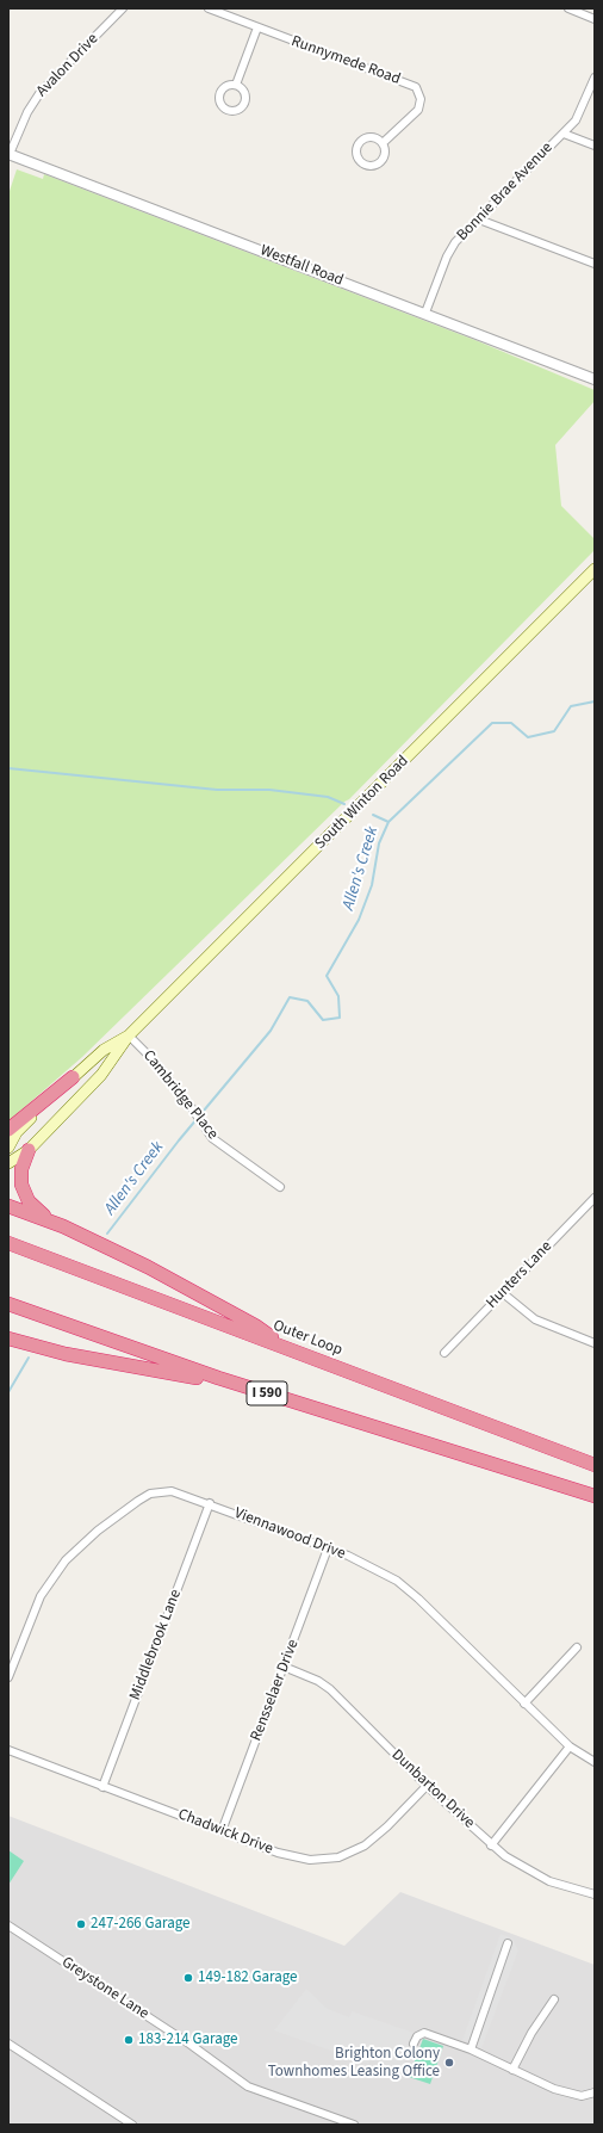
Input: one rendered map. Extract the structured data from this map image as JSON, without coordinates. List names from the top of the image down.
{
  "streets": {
    "highway": ["Outer Loop", "I 590"],
    "main road": ["South Winton Road"],
    "street": [
      "Runnymede Road",
      "Avalon Drive",
      "Bonnie Brae Avenue",
      "Westfall Road",
      "Cambridge Place",
      "Hunters Lane",
      "Viennawood Drive",
      "Middlebrook Lane",
      "Rensselaer Drive",
      "Dunbarton Drive",
      "Chadwick Drive",
      "Greystone Lane"
    ]
  },
  "crossings": [
    ["Avalon Drive", "Westfall Road"],
    ["Bonnie Brae Avenue", "Westfall Road"],
    ["South Winton Road", "Cambridge Place"],
    ["Viennawood Drive", "Middlebrook Lane"],
    ["Viennawood Drive", "Rensselaer Drive"],
    ["Middlebrook Lane", "Chadwick Drive"],
    ["Rensselaer Drive", "Dunbarton Drive"],
    ["Rensselaer Drive", "Chadwick Drive"],
    ["Dunbarton Drive", "Chadwick Drive"]
  ],
  "water": ["Allen's Creek"],
  "places": [
    "247-266 Garage",
    "149-182 Garage",
    "183-214 Garage",
    "Brighton Colony Townhomes Leasing Office"
  ]
}
